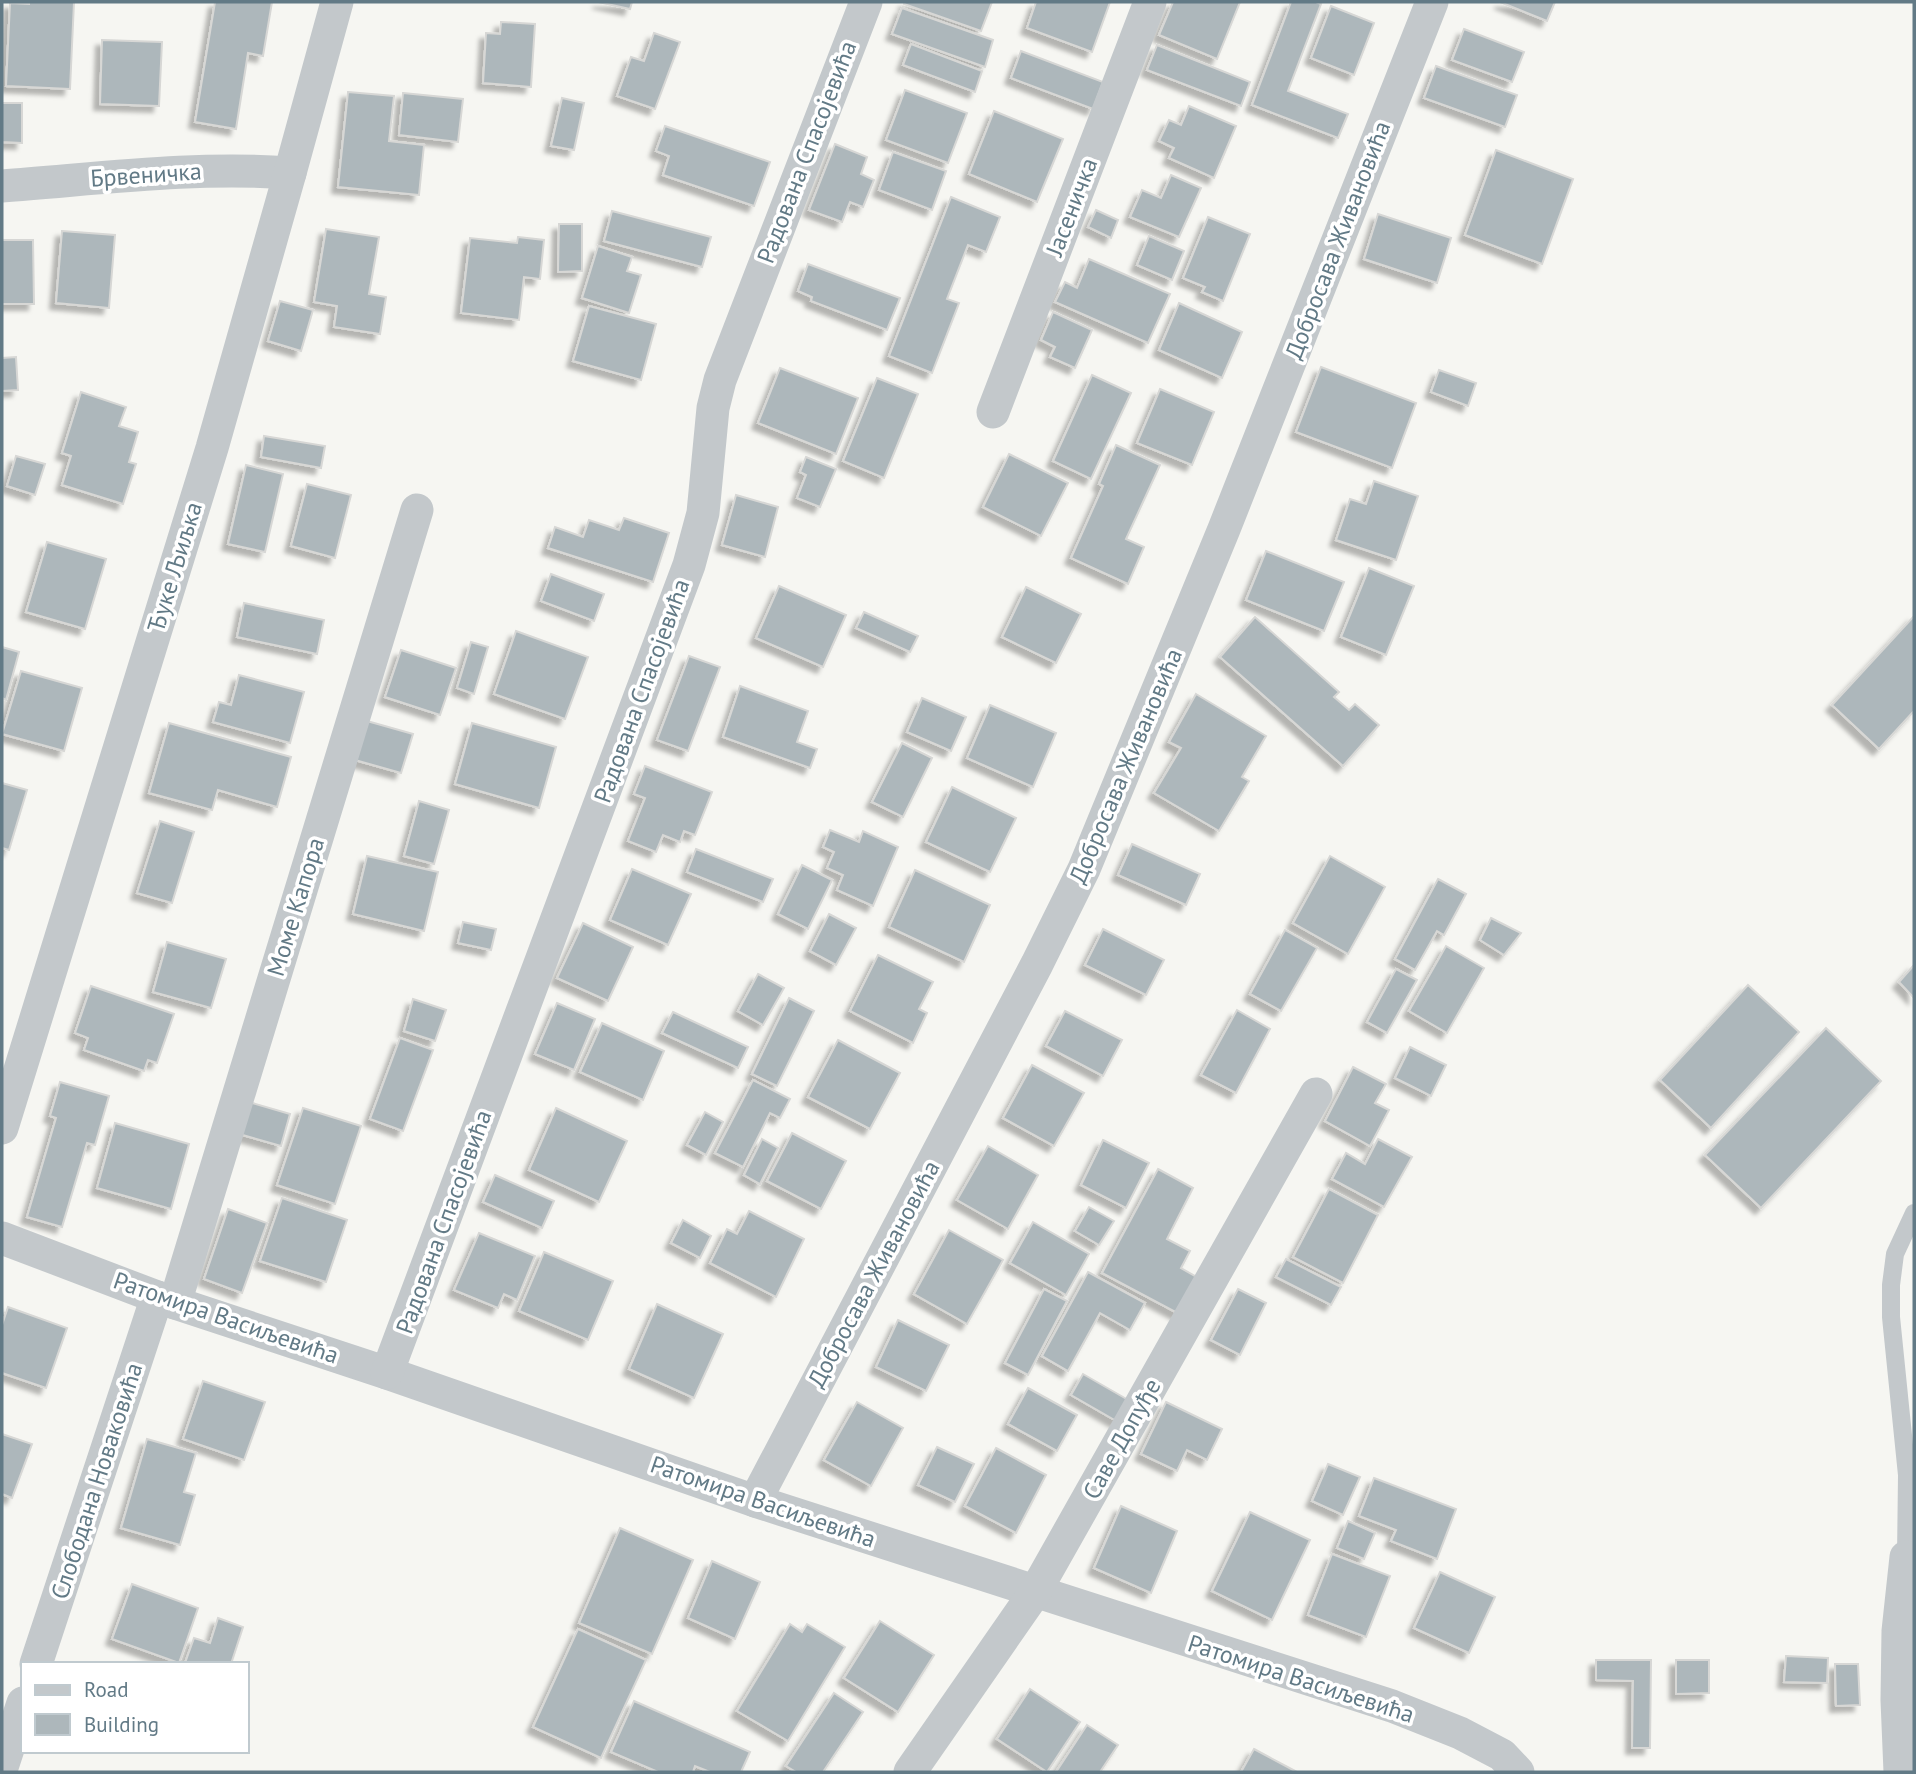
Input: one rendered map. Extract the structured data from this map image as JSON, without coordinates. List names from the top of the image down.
{
  "streets": {
    "street": [
      "Радована Спасојевића",
      "Брвеничка",
      "Јасеничка",
      "Добросава Живановића",
      "Ђуке Љиљка",
      "Моме Капора",
      "Ратомира Васиљевића",
      "Саве Допуђе",
      "Слободана Новаковића"
    ]
  },
  "crossings": [
    ["Радована Спасојевића", "Ратомира Васиљевића"],
    ["Брвеничка", "Ђуке Љиљка"],
    ["Добросава Живановића", "Ратомира Васиљевића"],
    ["Моме Капора", "Ратомира Васиљевића"],
    ["Моме Капора", "Слободана Новаковића"],
    ["Ратомира Васиљевића", "Саве Допуђе"],
    ["Ратомира Васиљевића", "Слободана Новаковића"]
  ],
  "legend": ["Road", "Building"]
}
